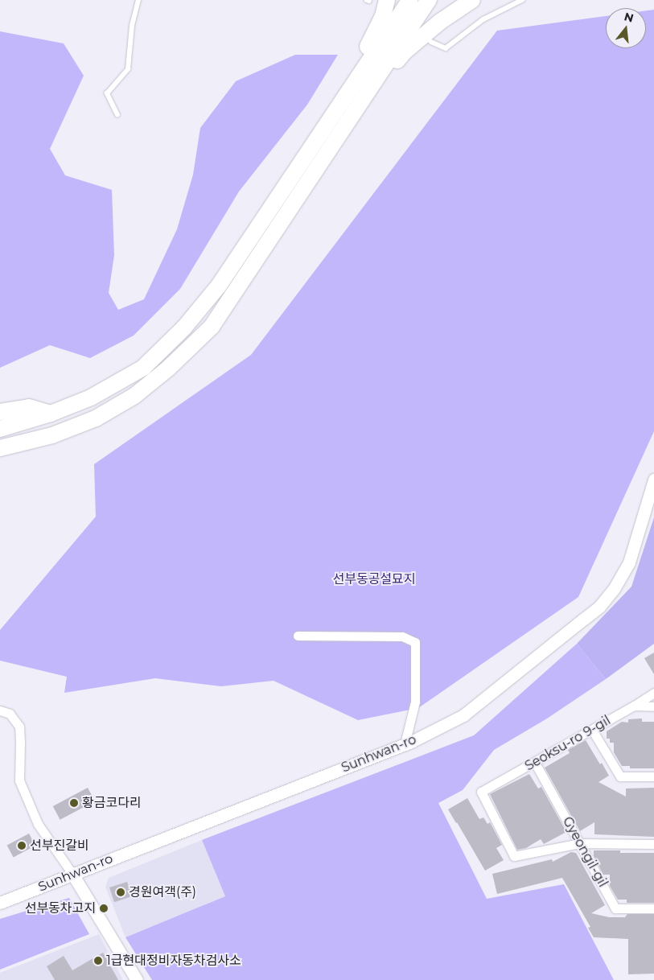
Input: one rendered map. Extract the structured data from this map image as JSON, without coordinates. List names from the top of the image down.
{
  "streets": {
    "main road": ["Sunhwan-ro"],
    "street": ["Seoksu-ro 9-gil", "Gyeongil-gil"]
  },
  "crossings": [
    ["Seoksu-ro 9-gil", "Gyeongil-gil"]
  ],
  "parks": ["선부동공설묘지"],
  "places": [
    "황금코다리",
    "선부진갈비",
    "경원여객(주)",
    "선부동차고지",
    "1급현대정비자동차검사소"
  ],
  "north": "top"
}
